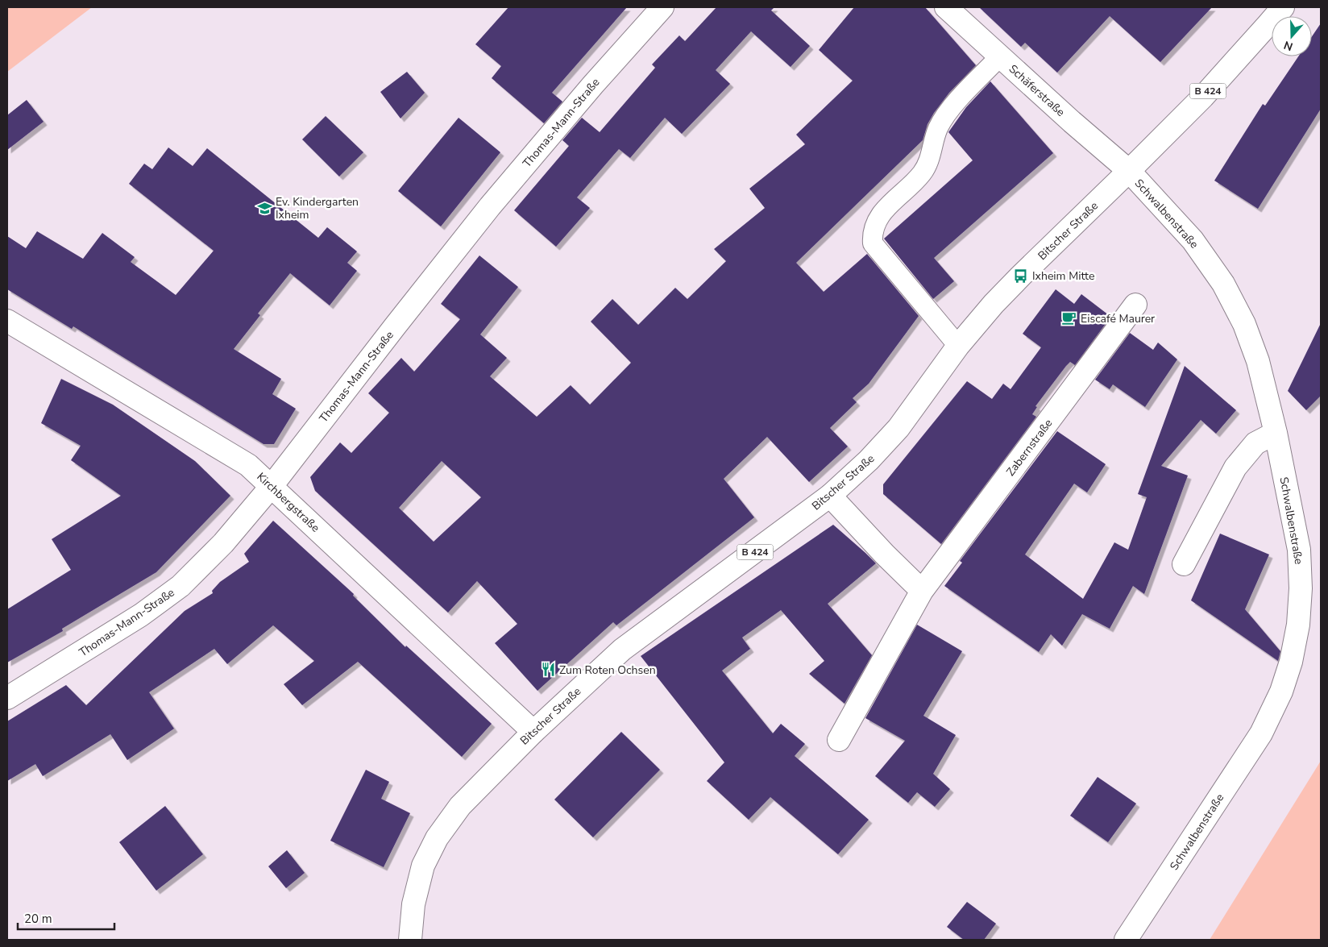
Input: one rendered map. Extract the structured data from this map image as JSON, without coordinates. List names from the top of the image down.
{
  "streets": {
    "street": [
      "Schäferstraße",
      "B 424",
      "Thomas-Mann-Straße",
      "Schwalbenstraße",
      "Bitscher Straße",
      "Zabernstraße",
      "Kirchbergstraße"
    ]
  },
  "crossings": [
    ["Schäferstraße", "Schwalbenstraße"],
    ["Schäferstraße", "Bitscher Straße"],
    ["Thomas-Mann-Straße", "Kirchbergstraße"],
    ["Schwalbenstraße", "Bitscher Straße"],
    ["Bitscher Straße", "Kirchbergstraße"]
  ],
  "places": {
    "school or university": ["Ev. Kindergarten Ixheim"],
    "bus stop": ["Ixheim Mitte"],
    "cafe": ["Eiscafé Maurer"],
    "restaurant": ["Zum Roten Ochsen"]
  },
  "scale_bar": "20 m",
  "north": "bottom"
}
